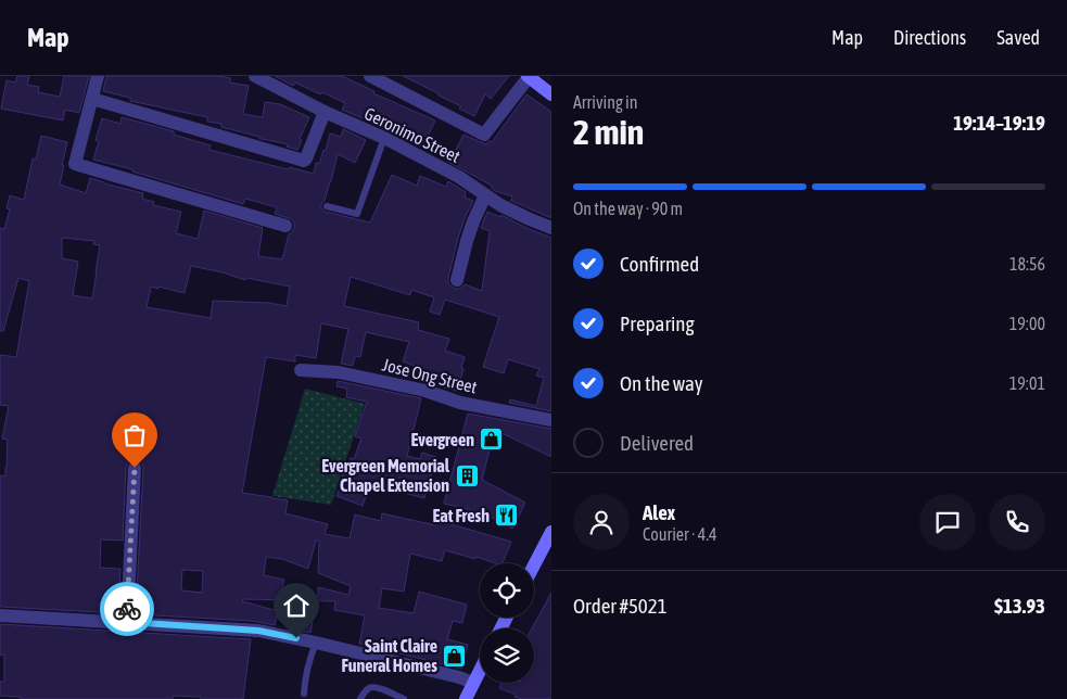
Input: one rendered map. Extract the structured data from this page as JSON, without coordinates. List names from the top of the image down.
{
  "streets": {
    "street": ["Geronimo Street", "Jose Ong Street"]
  },
  "places": {
    "shop": ["Evergreen", "Saint Claire Funeral Homes"],
    "building": ["Evergreen Memorial Chapel Extension"],
    "restaurant": ["Eat Fresh"]
  },
  "page": {
    "header": "Map",
    "nav": ["Map", "Directions", "Saved"],
    "heading": ["2 min", "Arriving in", "19:14–19:19"],
    "panel": [
      "Alex",
      "Courier · 4.4",
      "Order #5021",
      "$13.93"
    ],
    "bar": "On the way · 90 m",
    "list": [
      ["Confirmed", "18:56"],
      ["Preparing", "19:00"],
      ["On the way", "19:01"],
      "Delivered"
    ]
  }
}
